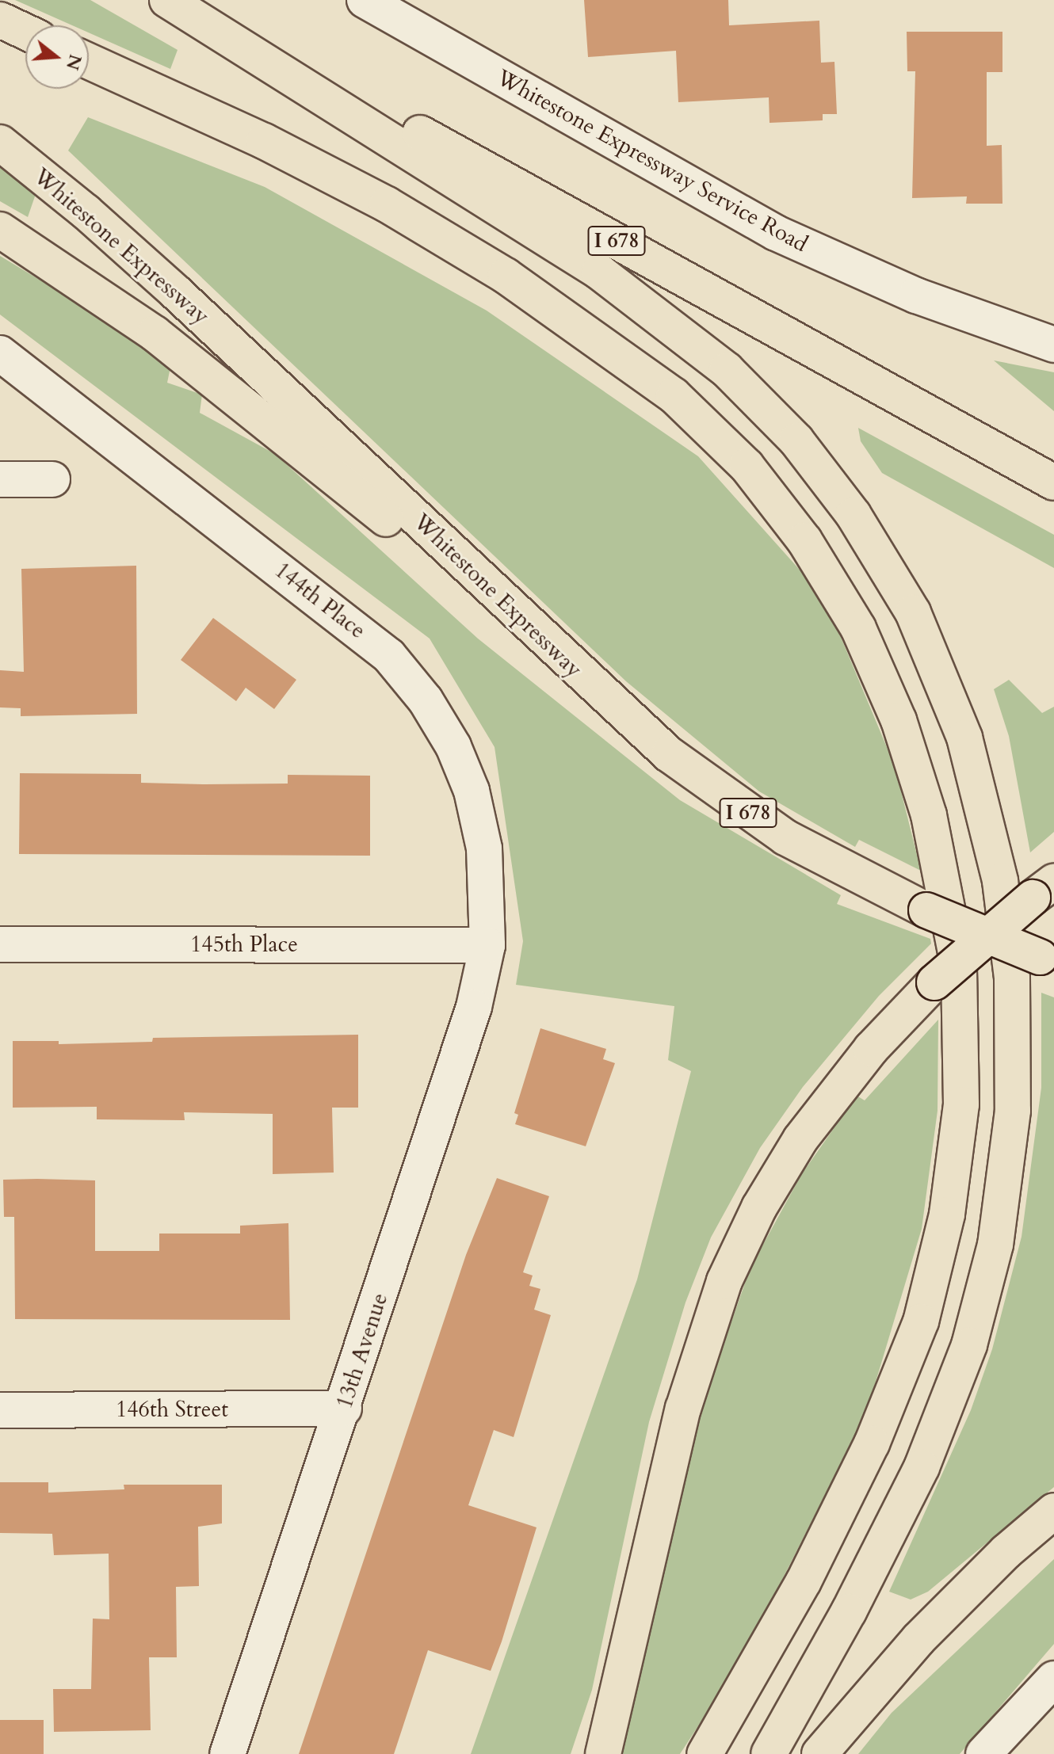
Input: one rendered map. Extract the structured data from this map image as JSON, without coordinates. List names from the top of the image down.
{
  "streets": {
    "highway": ["I 678", "Whitestone Expressway"],
    "street": [
      "Whitestone Expressway Service Road",
      "144th Place",
      "145th Place",
      "13th Avenue",
      "146th Street"
    ]
  },
  "crossings": [
    ["144th Place", "145th Place"],
    ["144th Place", "13th Avenue"],
    ["145th Place", "13th Avenue"],
    ["13th Avenue", "146th Street"]
  ],
  "north": "right"
}
